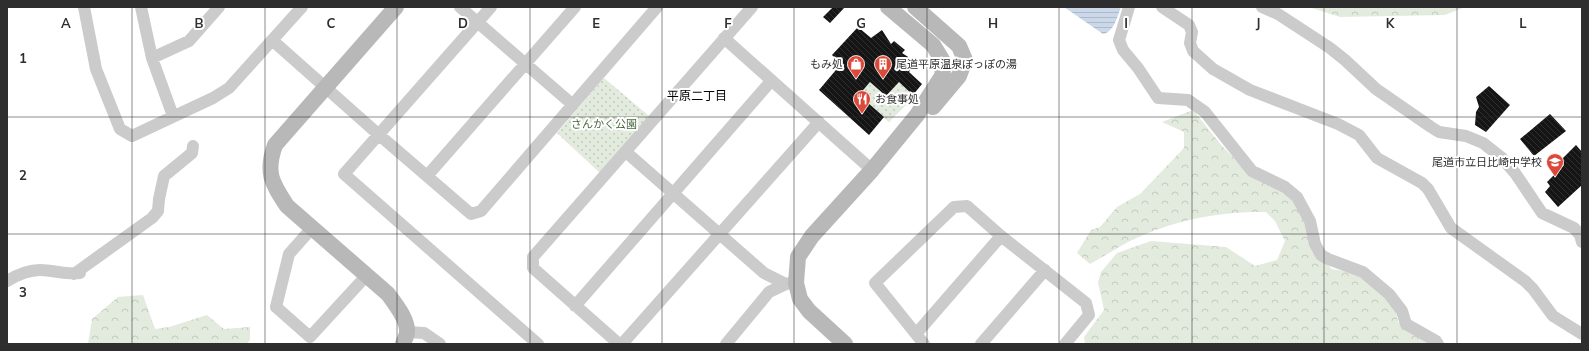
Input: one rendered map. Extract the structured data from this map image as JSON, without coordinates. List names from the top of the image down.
{
  "districts": ["平原二丁目"],
  "parks": ["さんかく公園"],
  "places": {
    "shop": ["もみ処"],
    "building": ["尾道平原温泉ぽっぽの湯"],
    "restaurant": ["お食事処"],
    "school or university": ["尾道市立日比崎中学校"]
  },
  "grid": {
    "columns": [
      "A",
      "B",
      "C",
      "D",
      "E",
      "F",
      "G",
      "H",
      "I",
      "J",
      "K",
      "L"
    ],
    "rows": ["1", "2", "3"]
  }
}
